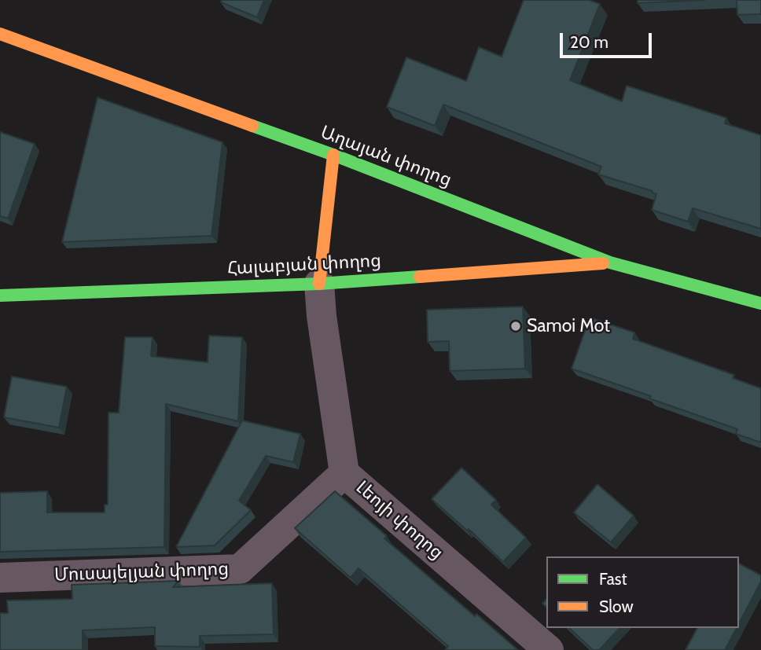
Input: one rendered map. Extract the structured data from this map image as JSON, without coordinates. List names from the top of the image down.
{
  "streets": {
    "main road": ["Աղայան փողոց", "Հալաբյան փողոց"],
    "street": ["Լեոյի փողոց", "Մուսայելյան փողոց"]
  },
  "crossings": [
    ["Աղայան փողոց", "Հալաբյան փողոց"],
    ["Հալաբյան փողոց", "Լեոյի փողոց"],
    ["Լեոյի փողոց", "Մուսայելյան փողոց"]
  ],
  "places": ["Samoi Mot"],
  "legend": ["Fast", "Slow"],
  "scale_bar": "20 m"
}
